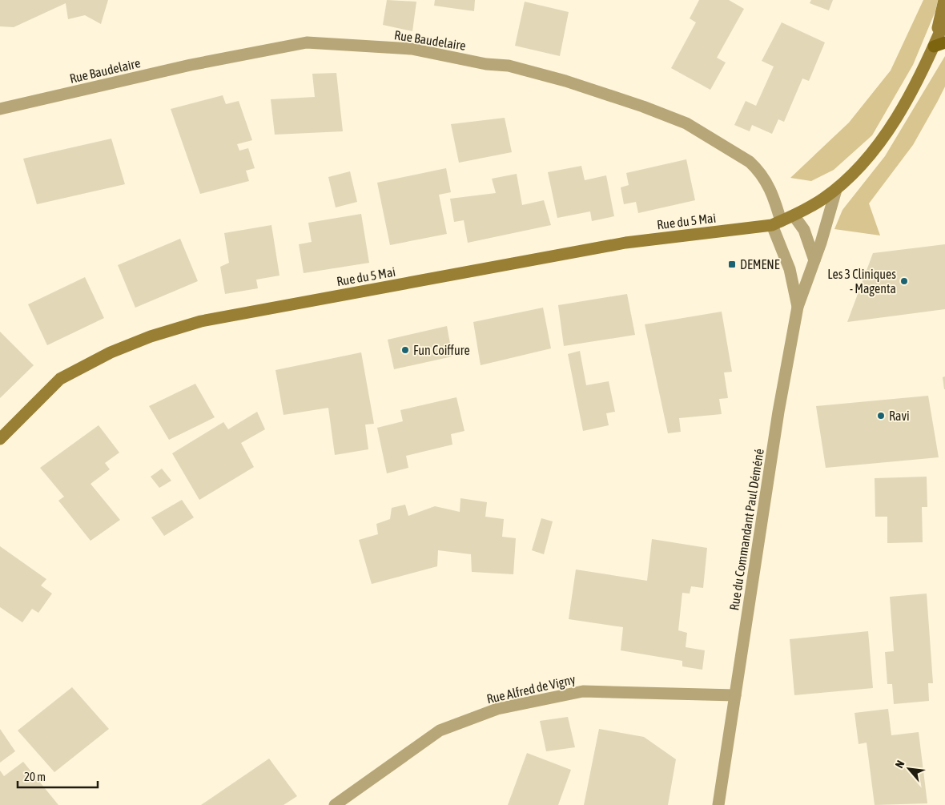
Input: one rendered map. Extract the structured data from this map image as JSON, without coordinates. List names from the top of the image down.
{
  "streets": {
    "main road": ["Rue du 5 Mai"],
    "street": ["Rue Baudelaire", "Rue du Commandant Paul Déméné", "Rue Alfred de Vigny"]
  },
  "crossings": [
    ["Rue Baudelaire", "Rue du 5 Mai"],
    ["Rue Baudelaire", "Rue du Commandant Paul Déméné"],
    ["Rue du Commandant Paul Déméné", "Rue Alfred de Vigny"]
  ],
  "places": {
    "transit": ["DEMENE"],
    "other": ["Les 3 Cliniques - Magenta", "Fun Coiffure", "Ravi"]
  },
  "scale_bar": "20 m",
  "north": "top left"
}
